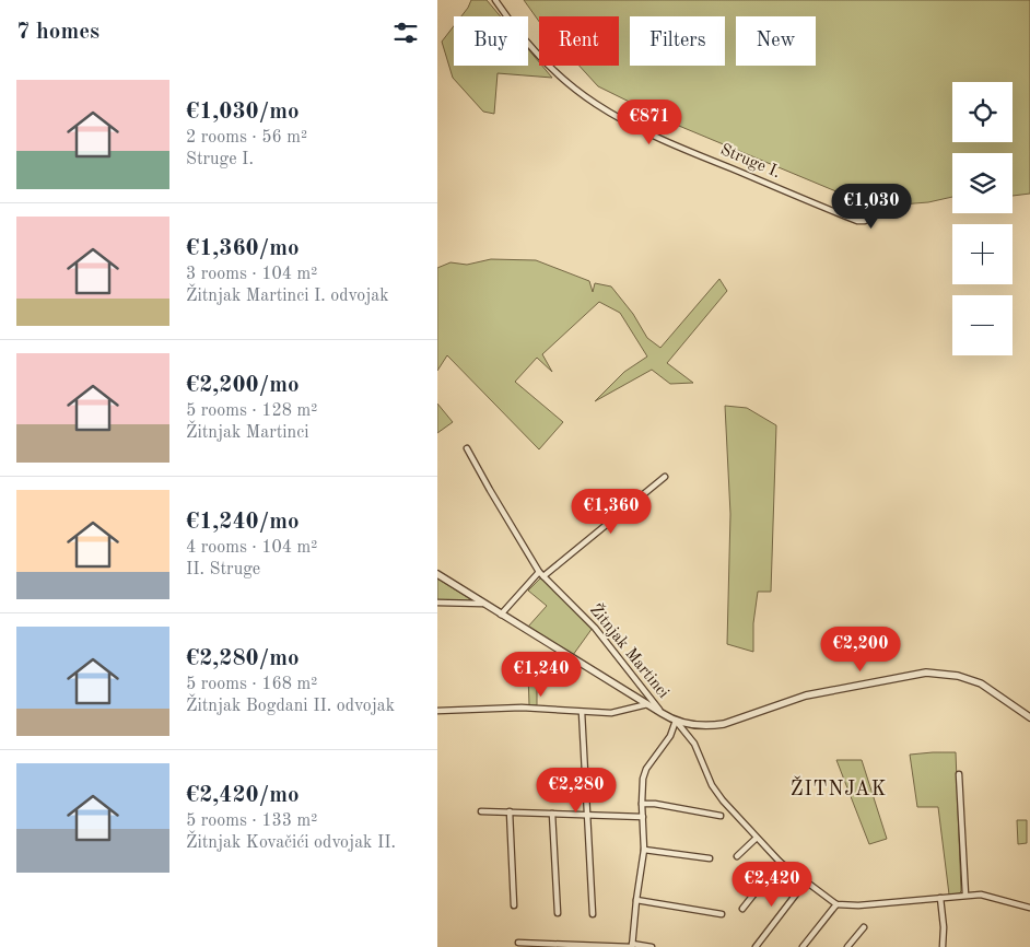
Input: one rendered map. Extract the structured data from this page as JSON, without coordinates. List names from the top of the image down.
{
  "streets": {
    "street": ["Struge I.", "Žitnjak Martinci"]
  },
  "districts": ["ŽITNJAK"],
  "page": {
    "heading": "7 homes",
    "chip": [
      "Buy",
      "Rent",
      "Filters",
      "New"
    ],
    "list": [
      {
        "name": "€1,030/mo",
        "note": "2 rooms · 56 m² · Struge I."
      },
      {
        "name": "€1,360/mo",
        "note": "3 rooms · 104 m² · Žitnjak Martinci I. odvojak"
      },
      {
        "name": "€2,200/mo",
        "note": "5 rooms · 128 m² · Žitnjak Martinci"
      },
      {
        "name": "€1,240/mo",
        "note": "4 rooms · 104 m² · II. Struge"
      },
      {
        "name": "€2,280/mo",
        "note": "5 rooms · 168 m² · Žitnjak Bogdani II. odvojak"
      },
      {
        "name": "€2,420/mo",
        "note": "5 rooms · 133 m² · Žitnjak Kovačići odvojak II."
      }
    ],
    "map_buttons": ["+", "−"],
    "price": [
      "€871",
      "€1,030",
      "€1,360",
      "€2,200",
      "€1,240",
      "€2,280",
      "€2,420"
    ]
  }
}
